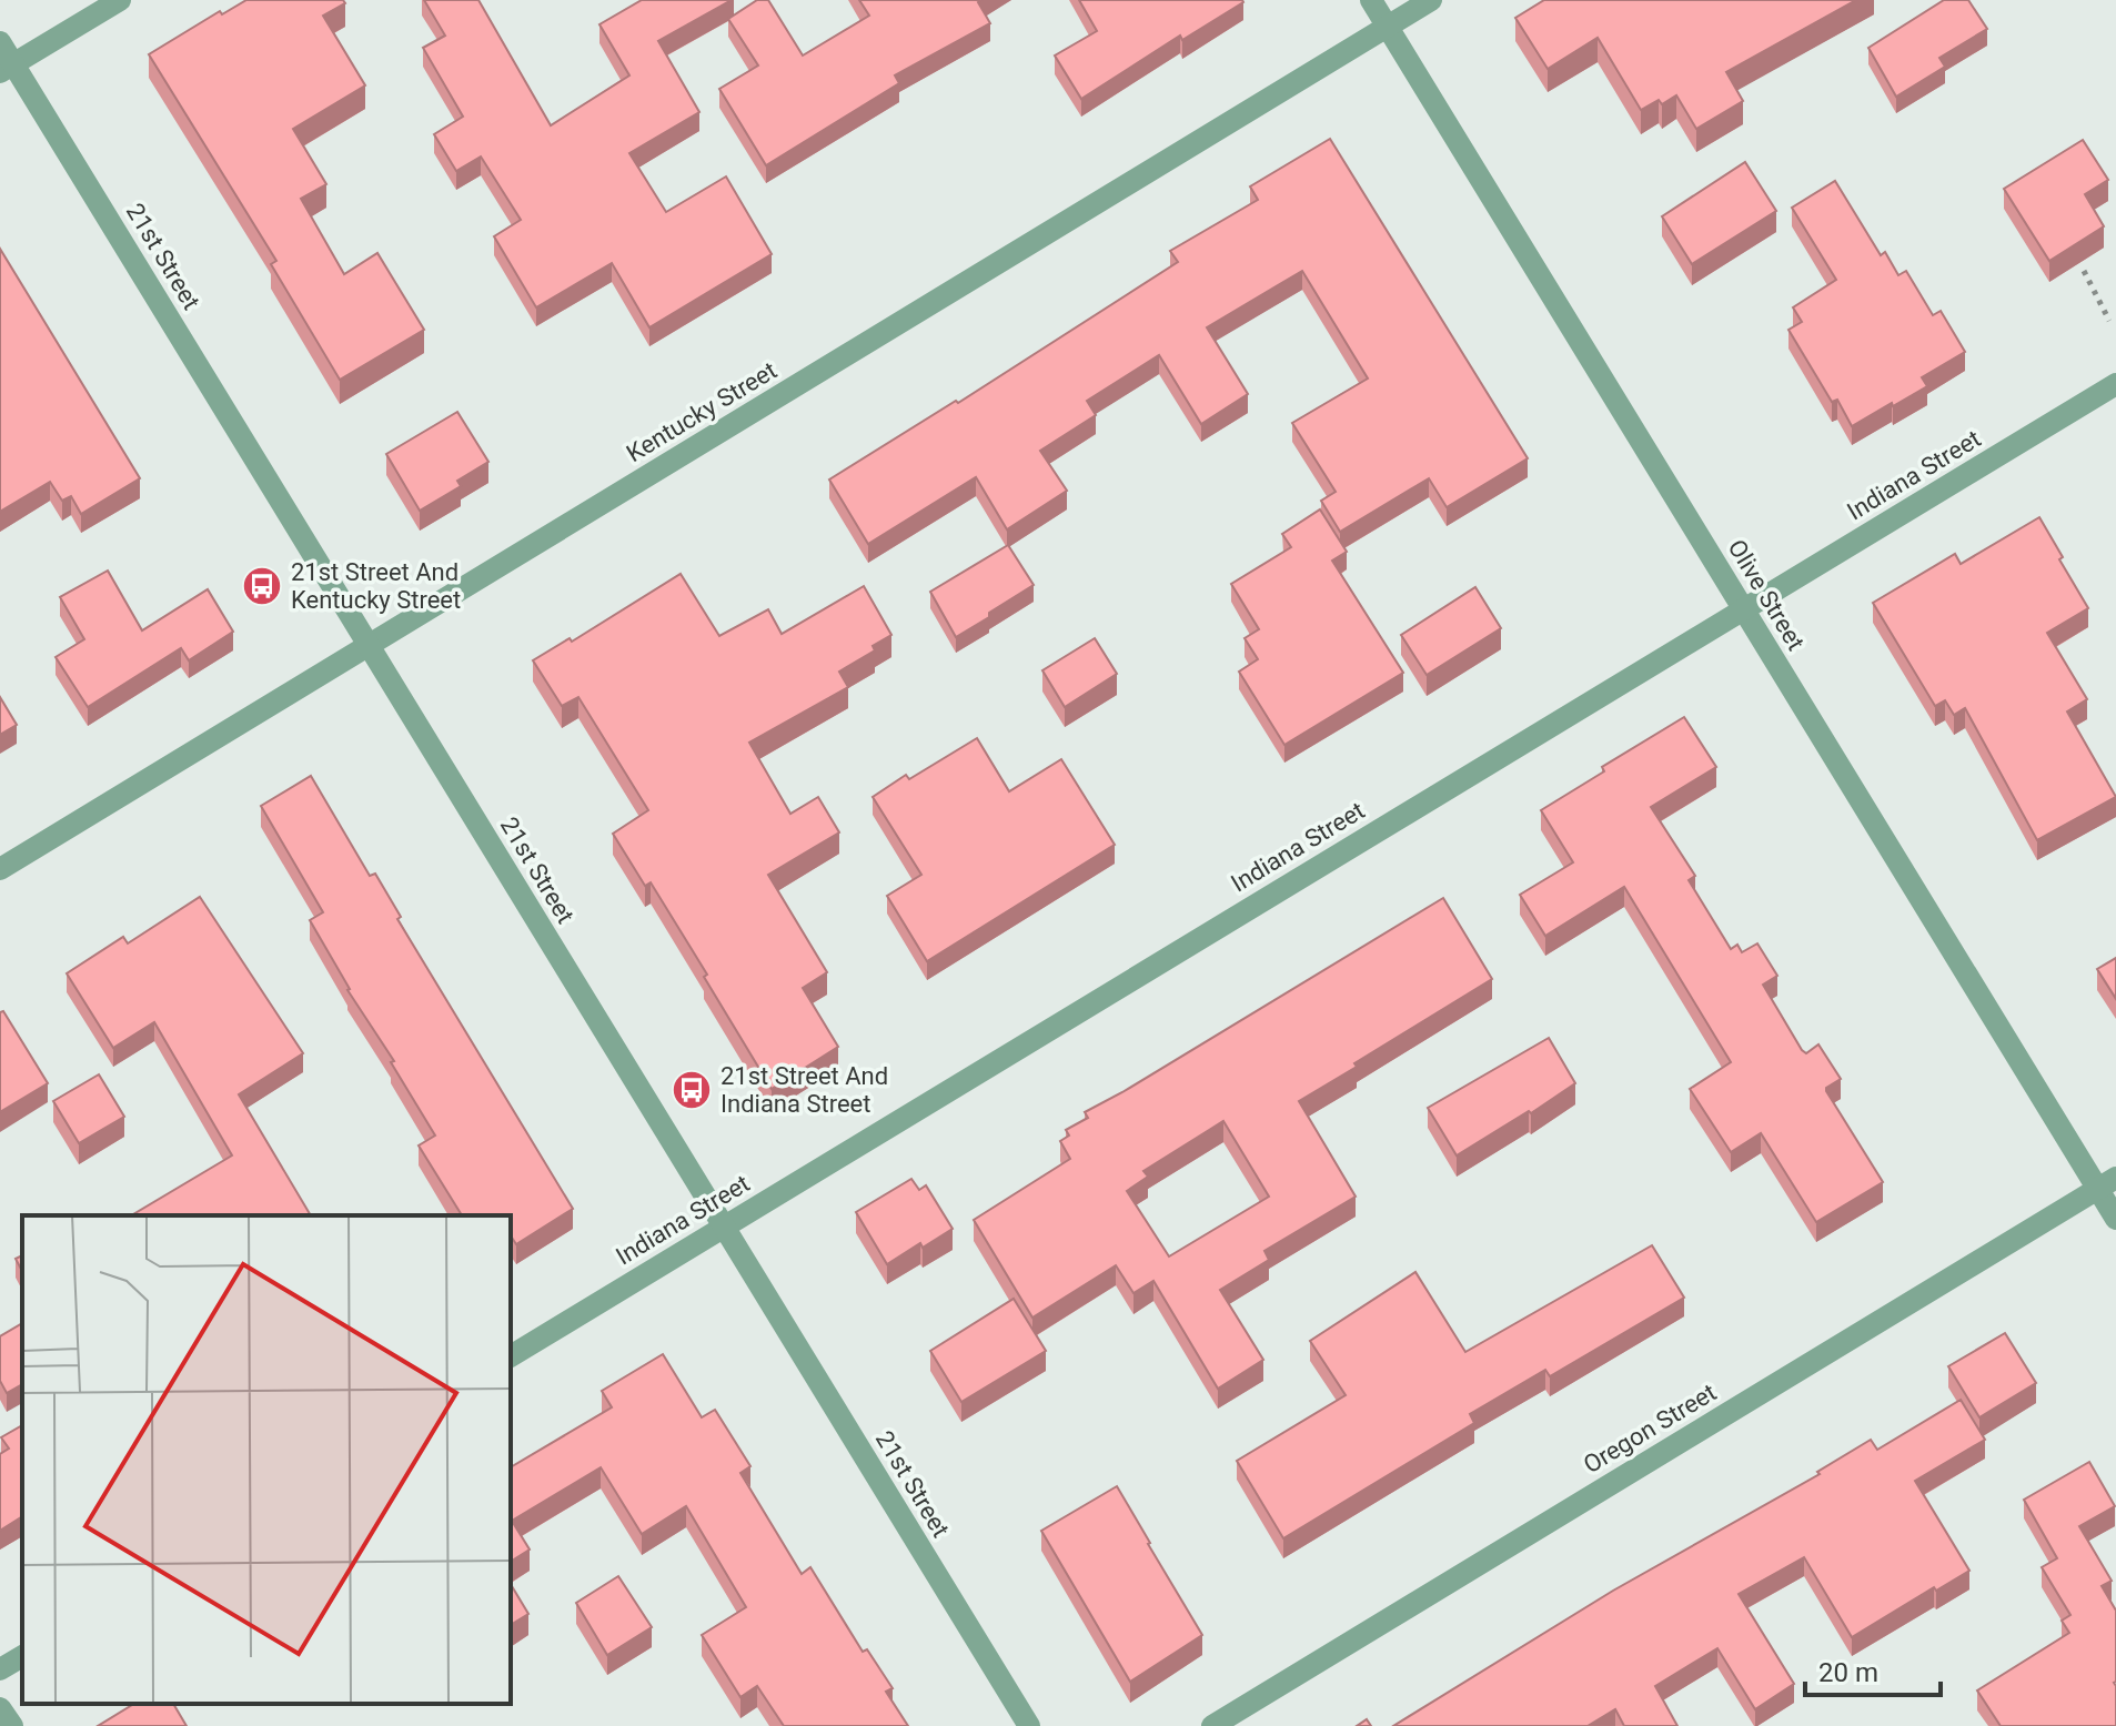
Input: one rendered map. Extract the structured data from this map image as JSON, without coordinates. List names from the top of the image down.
{
  "streets": {
    "street": [
      "21st Street",
      "Kentucky Street",
      "Indiana Street",
      "Olive Street",
      "Oregon Street"
    ]
  },
  "crossings": [
    ["21st Street", "Kentucky Street"],
    ["21st Street", "Indiana Street"],
    ["Kentucky Street", "Olive Street"],
    ["Indiana Street", "Olive Street"],
    ["Olive Street", "Oregon Street"]
  ],
  "places": {
    "bus stop": ["21st Street And Kentucky Street", "21st Street And Indiana Street"]
  },
  "scale_bar": "20 m"
}
